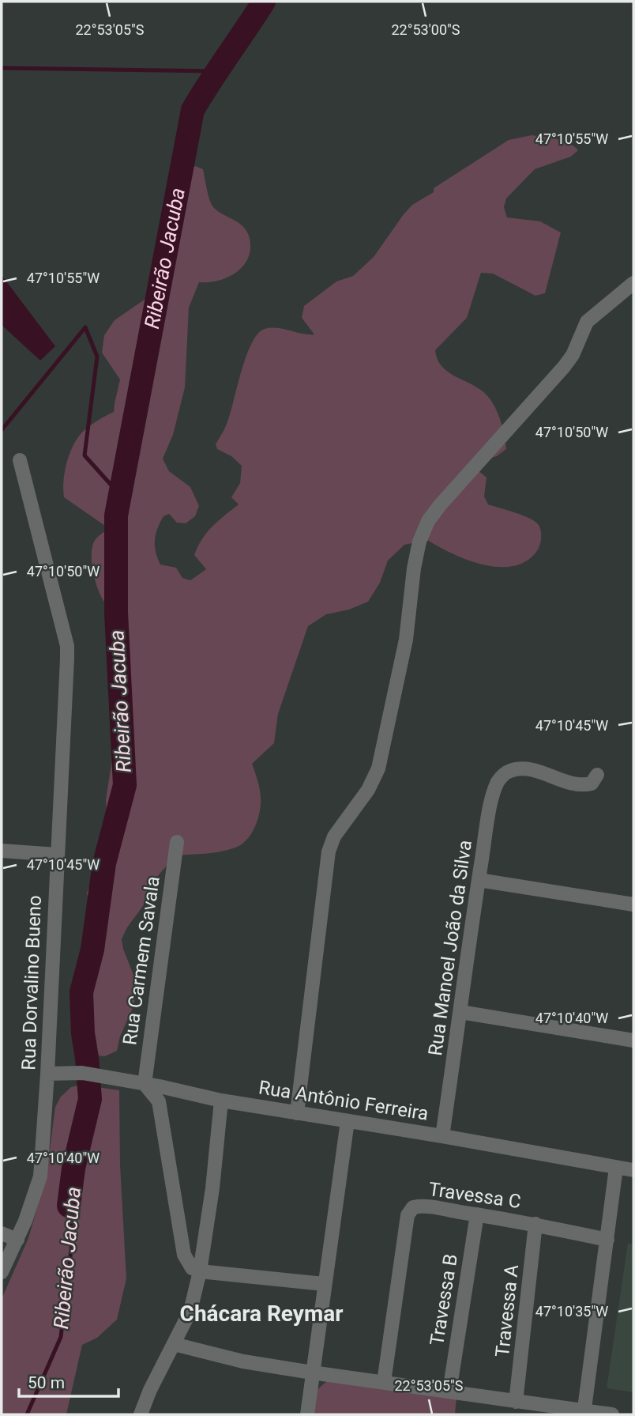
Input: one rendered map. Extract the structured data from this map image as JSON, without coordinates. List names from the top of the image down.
{
  "streets": {
    "street": [
      "Rua Manoel João da Silva",
      "Rua Carmem Savala",
      "Rua Dorvalino Bueno",
      "Rua Antônio Ferreira",
      "Travessa C",
      "Travessa B",
      "Travessa A"
    ]
  },
  "crossings": [
    ["Rua Manoel João da Silva", "Rua Antônio Ferreira"],
    ["Rua Carmem Savala", "Rua Antônio Ferreira"],
    ["Rua Dorvalino Bueno", "Rua Antônio Ferreira"],
    ["Travessa C", "Travessa B"],
    ["Travessa C", "Travessa A"]
  ],
  "districts": ["Chácara Reymar"],
  "water": ["Ribeirão Jacuba"],
  "scale_bar": "50 m",
  "coordinates": [
    "22°53'00\"S",
    "22°53'05\"S",
    "47°10'55\"W",
    "47°10'50\"W",
    "47°10'45\"W",
    "47°10'40\"W",
    "47°10'35\"W"
  ]
}
